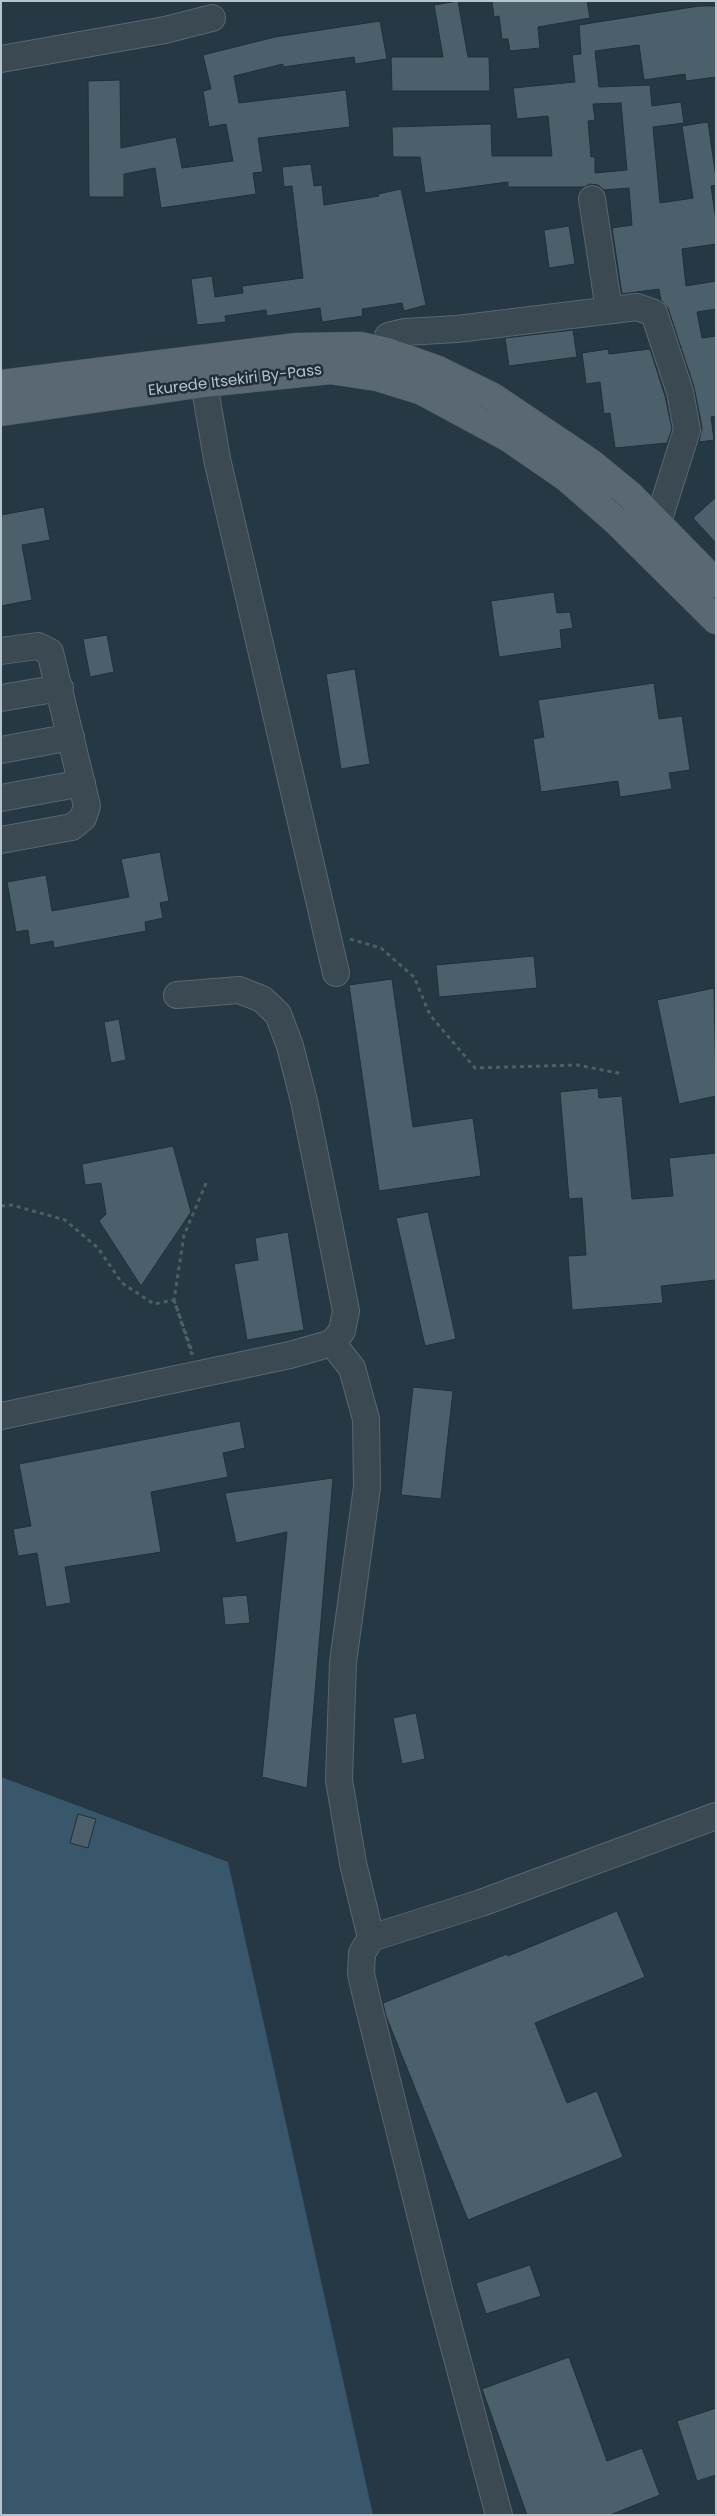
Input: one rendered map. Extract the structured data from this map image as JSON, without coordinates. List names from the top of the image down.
{
  "streets": {
    "main road": ["Ekurede Itsekiri By-Pass"]
  }
}
